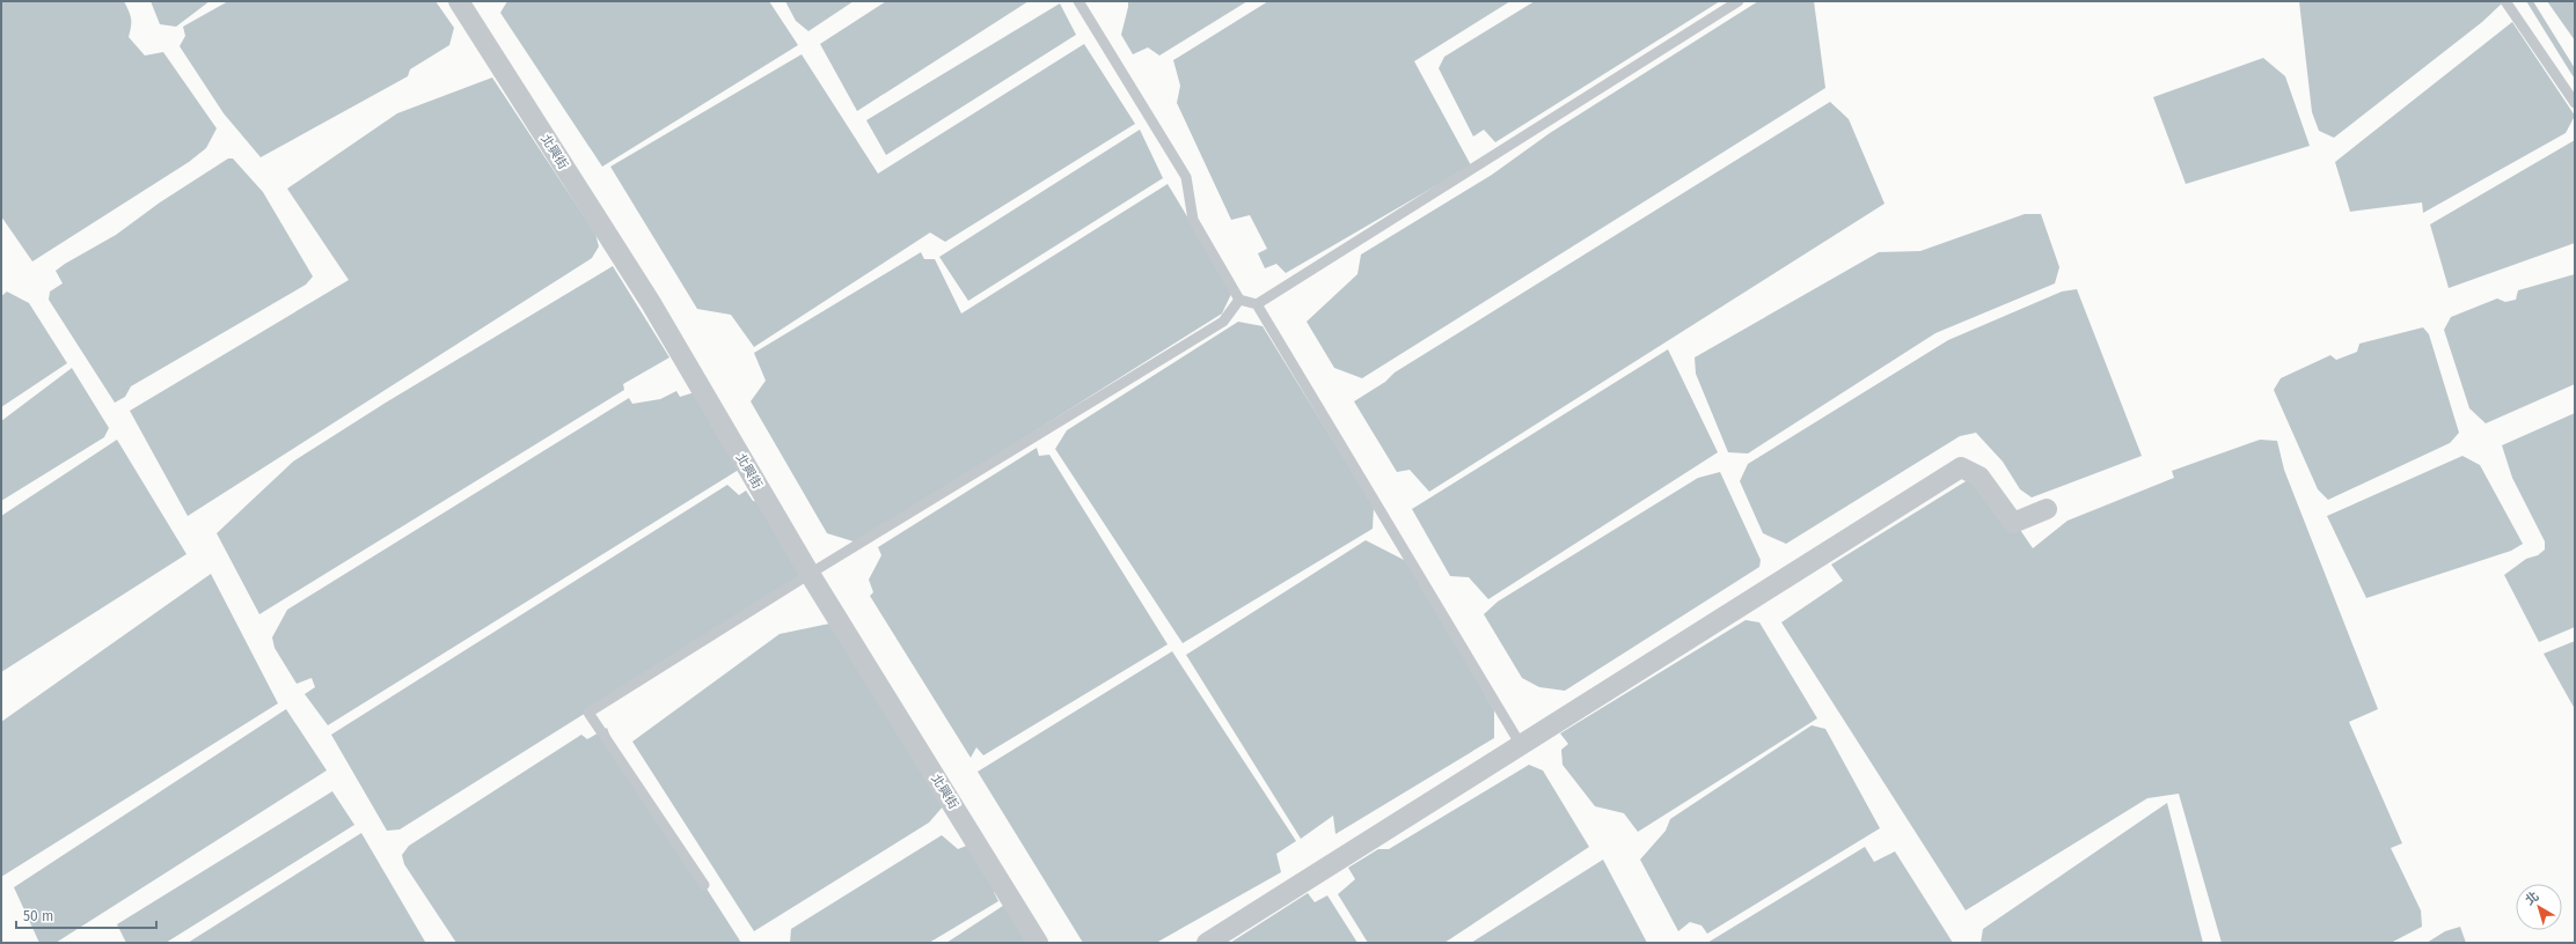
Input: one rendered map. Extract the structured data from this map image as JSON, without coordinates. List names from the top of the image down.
{
  "streets": {
    "street": ["北興街"]
  },
  "scale_bar": "50 m",
  "north": "top left"
}
